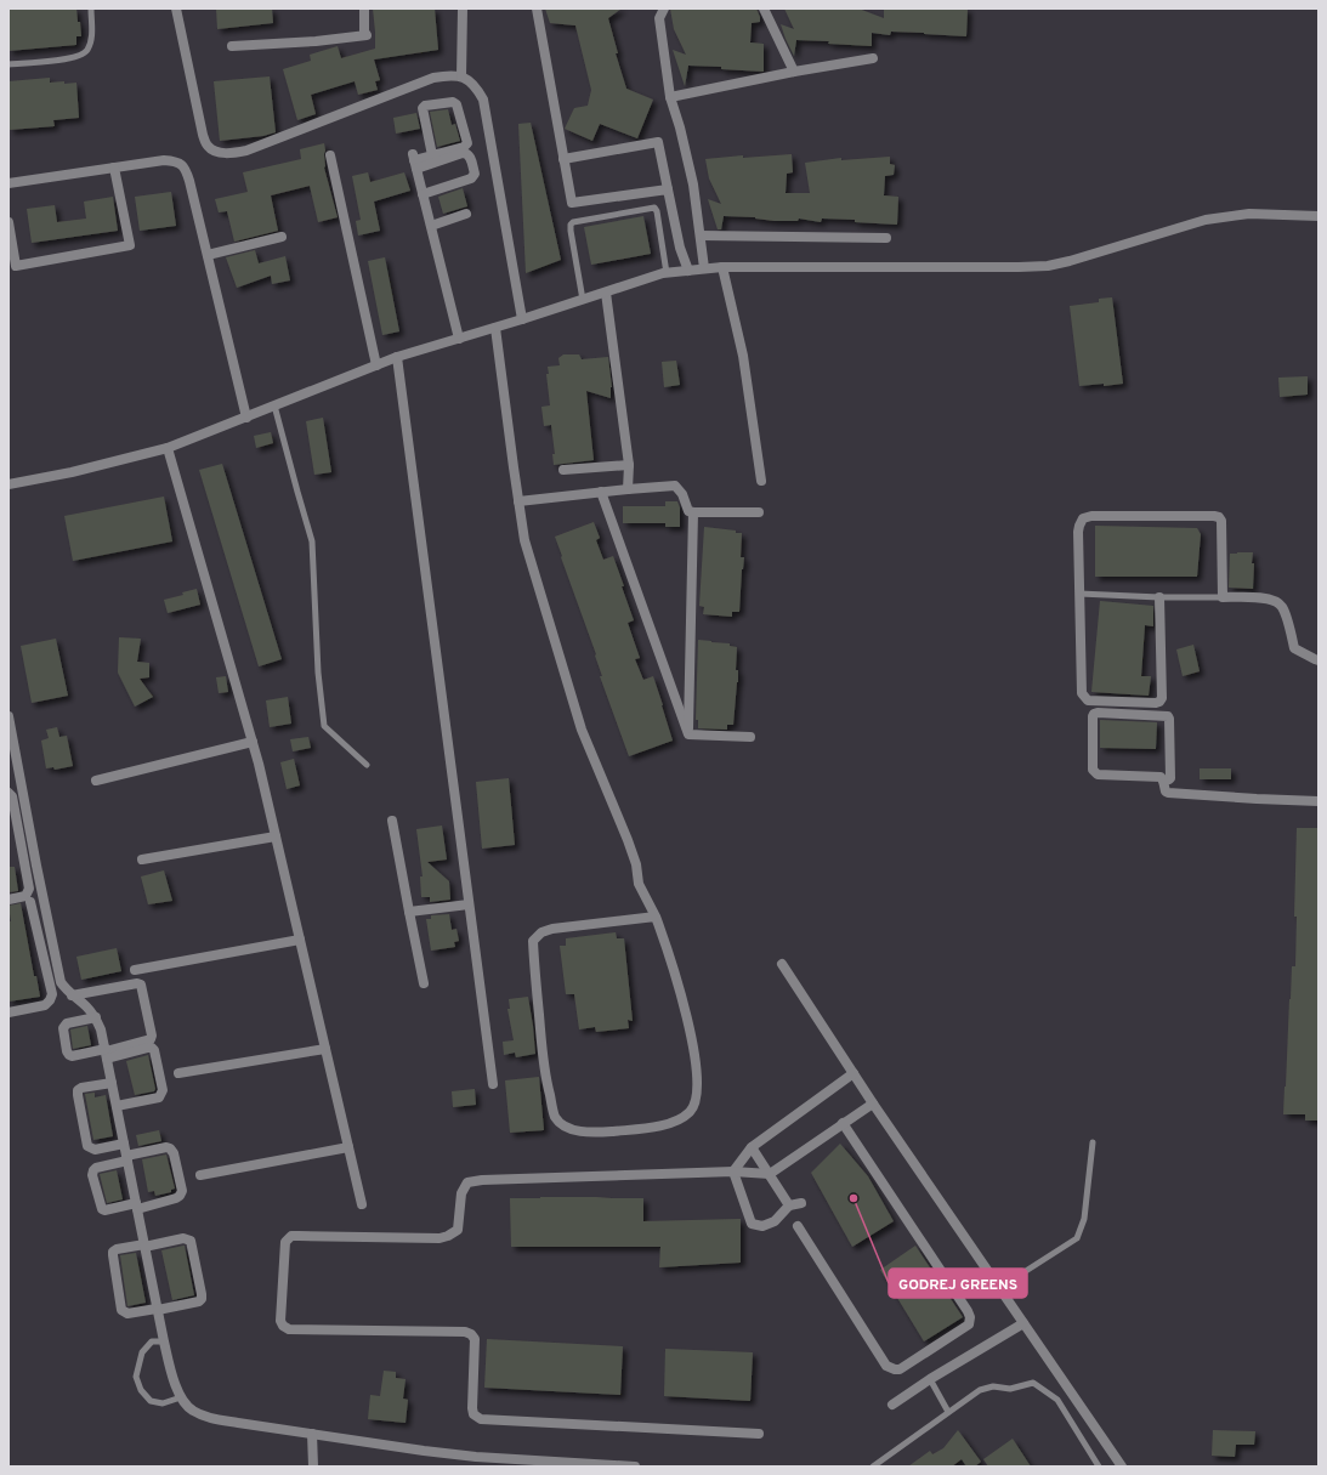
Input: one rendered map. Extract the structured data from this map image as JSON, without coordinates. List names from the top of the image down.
{
  "places": ["GODREJ GREENS"]
}
